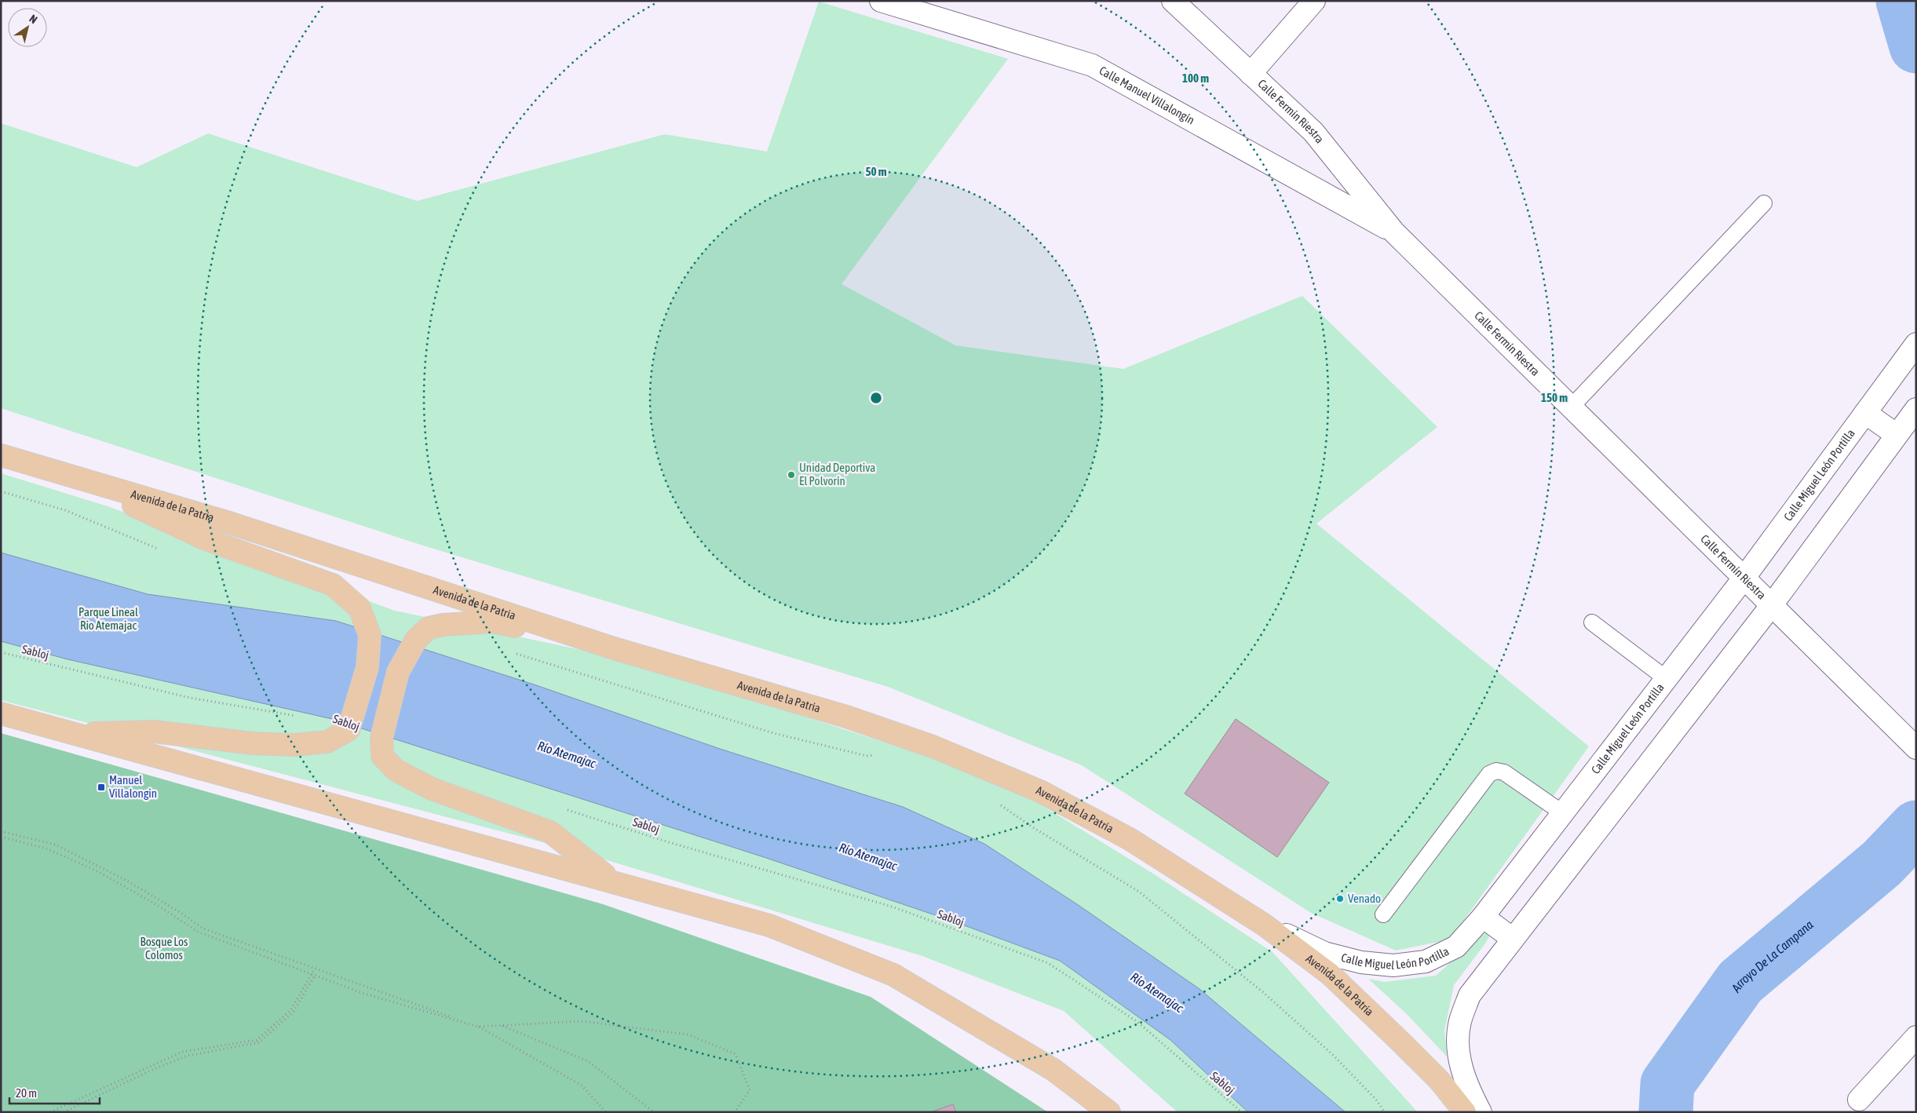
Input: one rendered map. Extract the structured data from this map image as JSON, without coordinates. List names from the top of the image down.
{
  "streets": {
    "main road": ["Avenida de la Patria"],
    "street": ["Calle Manuel Villalongín", "Calle Fermín Riestra", "Calle Miguel León Portilla"],
    "path": ["Sabloj"]
  },
  "crossings": [
    ["Calle Manuel Villalongín", "Calle Fermín Riestra"],
    ["Calle Fermín Riestra", "Calle Miguel León Portilla"],
    ["Calle Miguel León Portilla", "Avenida de la Patria"]
  ],
  "water": ["Río Atemajac", "Arroyo De La Campana"],
  "parks": ["Parque Lineal Rio Atemajac", "Bosque Los Colomos"],
  "places": {
    "other": ["Unidad Deportiva El Polvorín", "Venado"],
    "transit": ["Manuel Villalongin"]
  },
  "scale_bar": "20 m",
  "north": "top right",
  "rings": ["100 m", "50 m", "150 m"]
}
